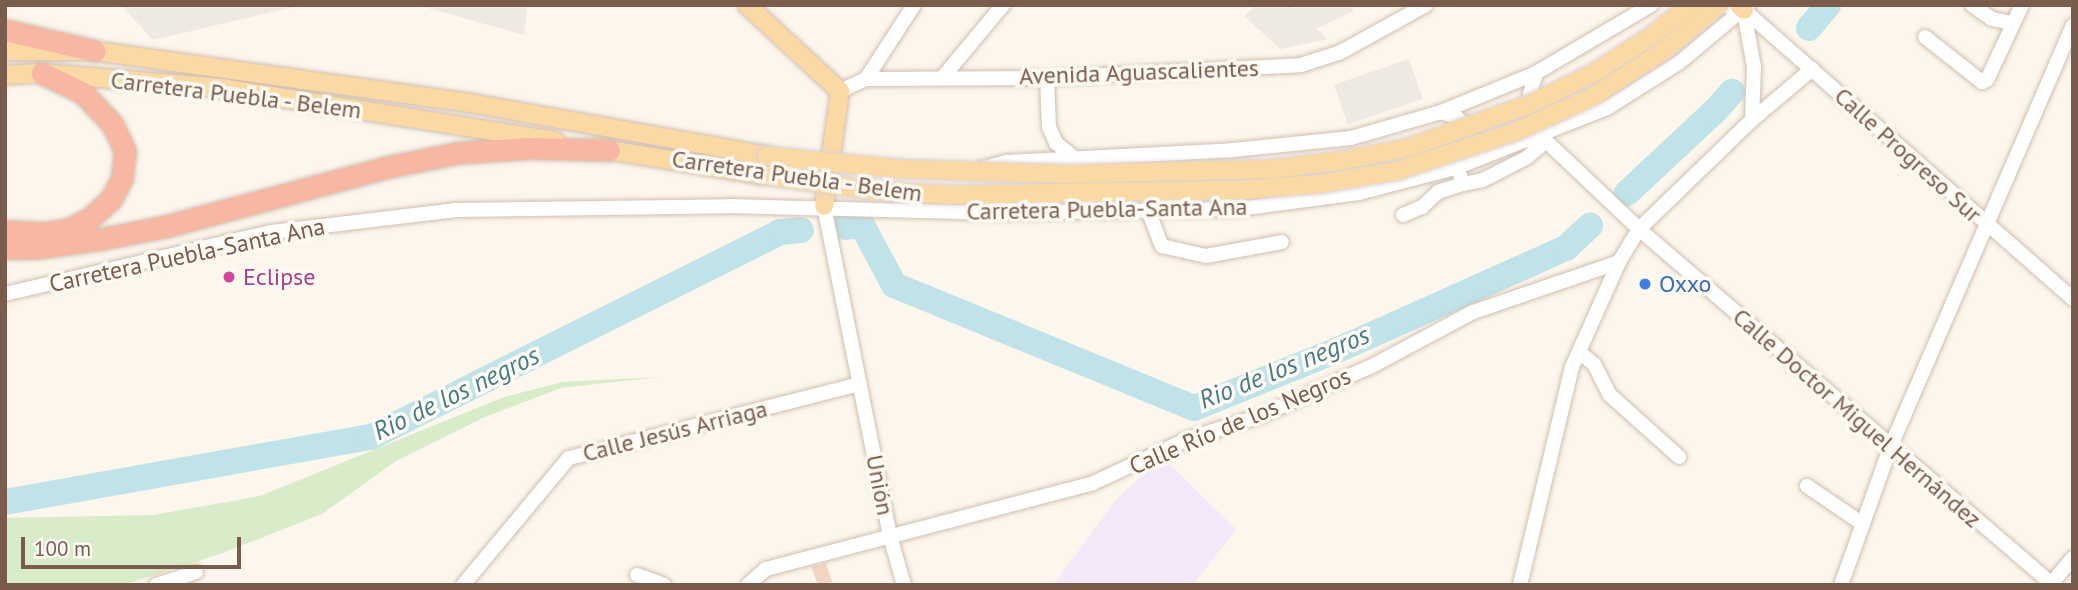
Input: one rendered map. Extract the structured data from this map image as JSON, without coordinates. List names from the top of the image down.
{
  "streets": {
    "main road": ["Carretera Puebla - Belem"],
    "street": [
      "Avenida Aguascalientes",
      "Calle Progreso Sur",
      "Carretera Puebla-Santa Ana",
      "Calle Doctor Miguel Hernández",
      "Calle Río de los Negros",
      "Calle Jesús Arriaga",
      "Unión"
    ]
  },
  "crossings": [
    ["Calle Progreso Sur", "Carretera Puebla-Santa Ana"],
    ["Carretera Puebla-Santa Ana", "Calle Doctor Miguel Hernández"],
    ["Carretera Puebla-Santa Ana", "Unión"],
    ["Calle Río de los Negros", "Unión"],
    ["Calle Jesús Arriaga", "Unión"]
  ],
  "water": ["Rio de los negros"],
  "places": ["Eclipse", "Oxxo"],
  "scale_bar": "100 m"
}
